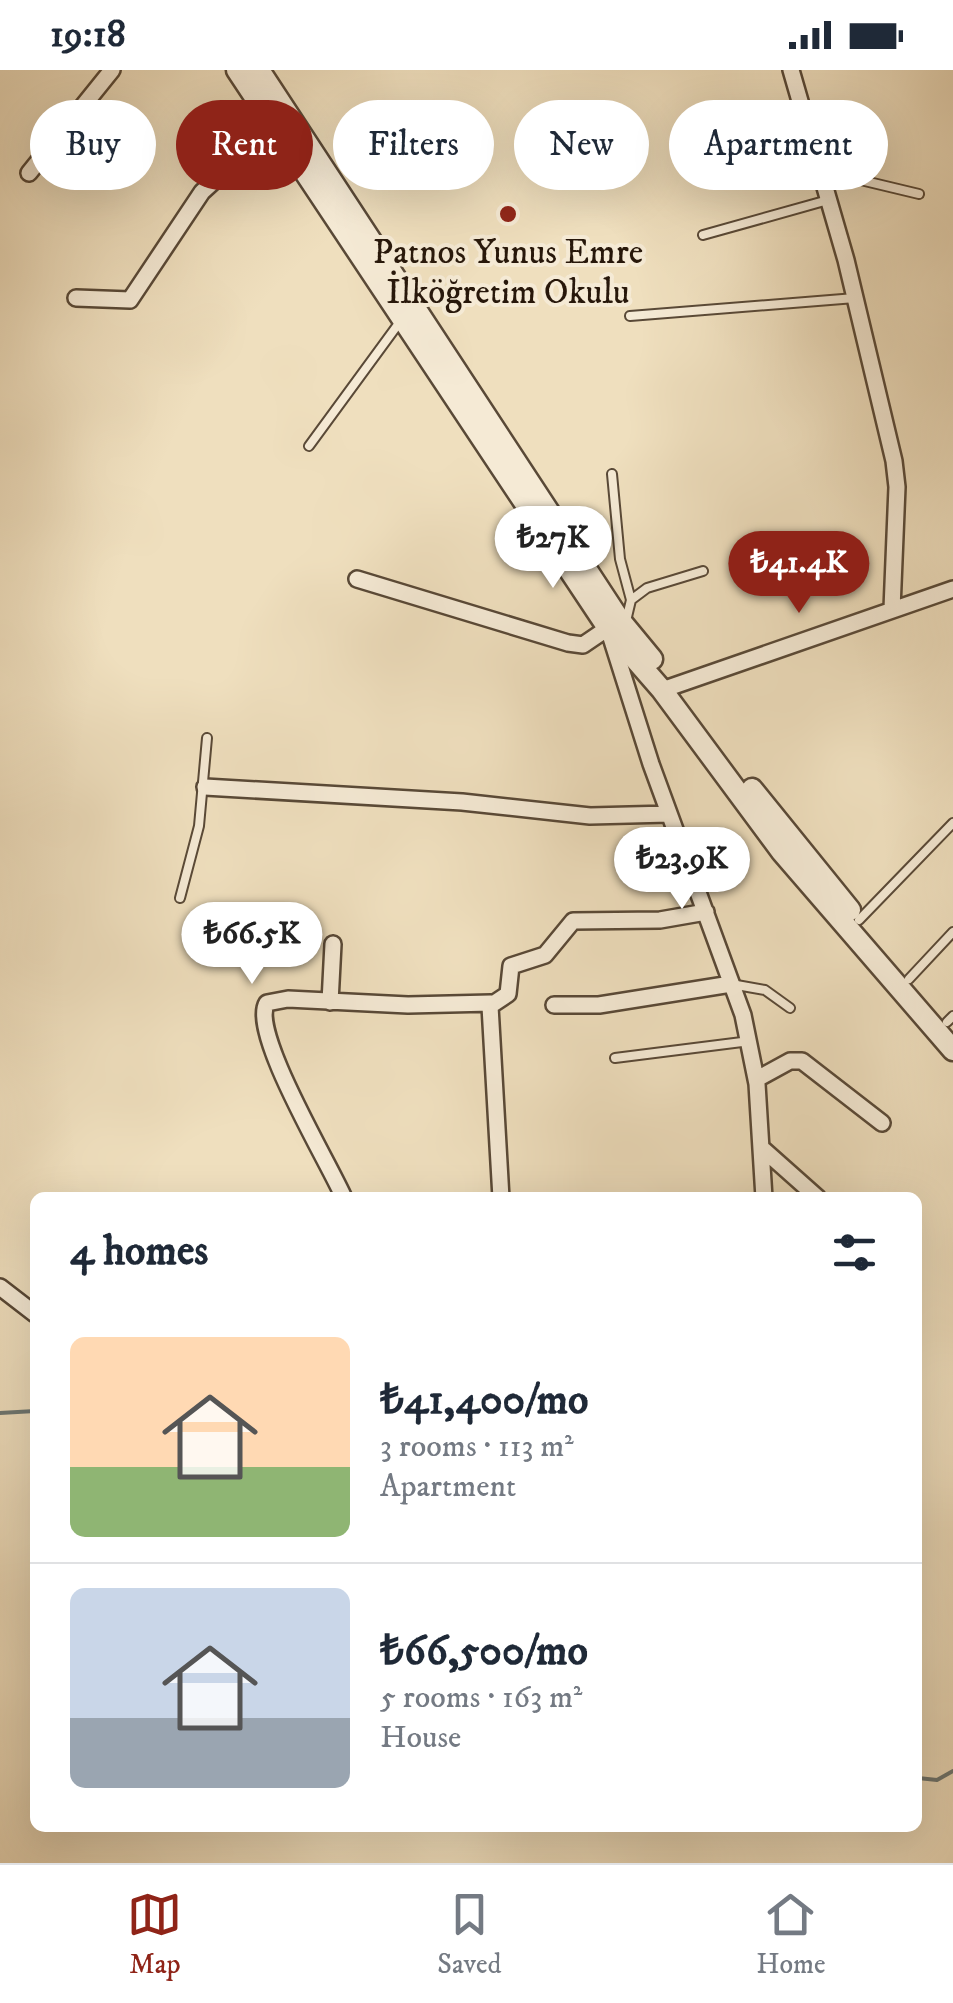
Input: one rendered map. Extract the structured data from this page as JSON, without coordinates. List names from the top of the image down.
{
  "places": ["Patnos Yunus Emre İlköğretim Okulu"],
  "page": {
    "status": "19:18",
    "chip": [
      "Buy",
      "Rent",
      "Filters",
      "New",
      "Apartment"
    ],
    "price": [
      "₺27K",
      "₺41.4K",
      "₺23.9K",
      "₺66.5K"
    ],
    "heading": "4 homes",
    "list": [
      {
        "name": "₺41,400/mo",
        "note": "3 rooms · 113 m² · Apartment"
      },
      {
        "name": "₺66,500/mo",
        "note": "5 rooms · 163 m² · House"
      }
    ],
    "tabs": ["Map", "Saved", "Home"]
  }
}
